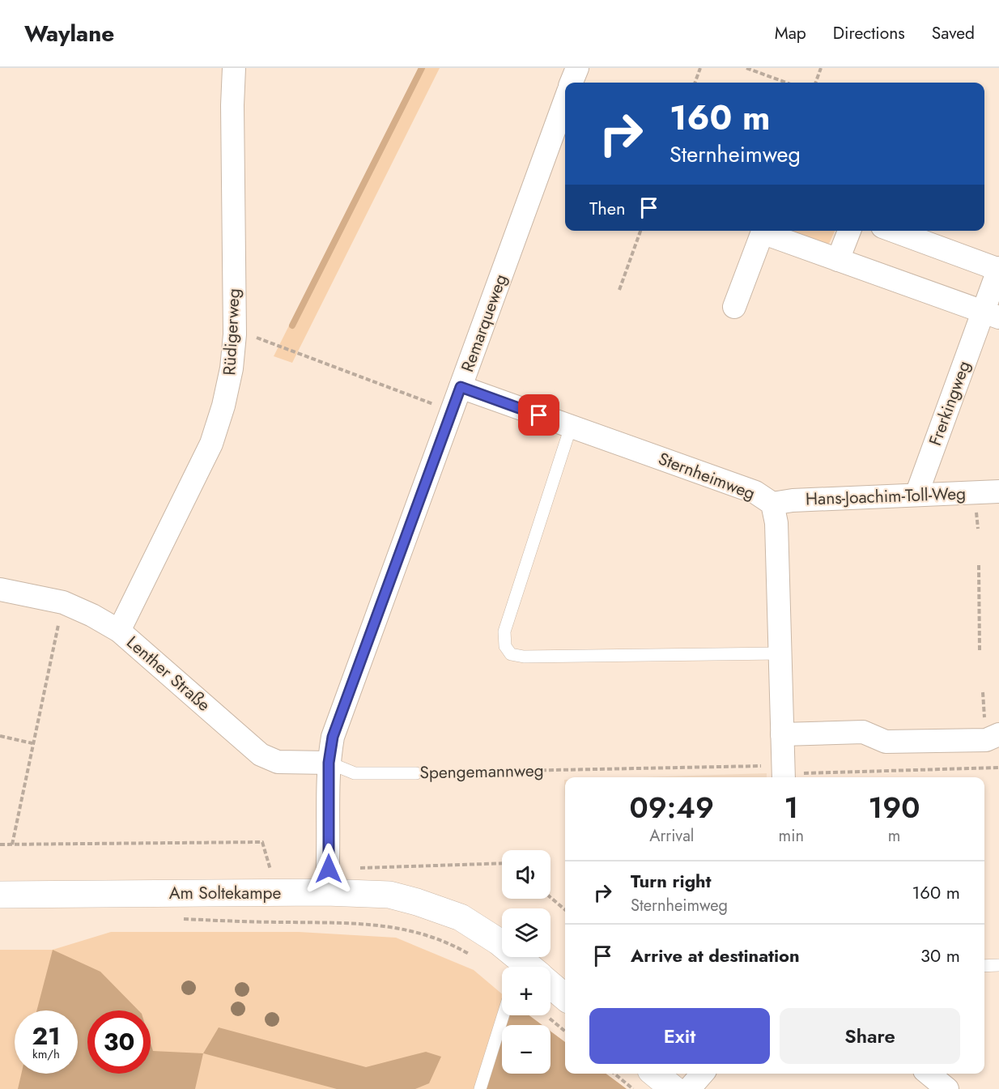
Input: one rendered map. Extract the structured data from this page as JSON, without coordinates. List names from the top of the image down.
{
  "streets": {
    "street": [
      "Remarqueweg",
      "Rüdigerweg",
      "Frerkingweg",
      "Sternheimweg",
      "Hans-Joachim-Toll-Weg",
      "Lenther Straße",
      "Am Soltekampe"
    ],
    "lane": ["Spengemannweg"]
  },
  "crossings": [
    ["Remarqueweg", "Sternheimweg"],
    ["Remarqueweg", "Lenther Straße"],
    ["Remarqueweg", "Spengemannweg"],
    ["Remarqueweg", "Am Soltekampe"],
    ["Rüdigerweg", "Lenther Straße"],
    ["Frerkingweg", "Hans-Joachim-Toll-Weg"],
    ["Sternheimweg", "Hans-Joachim-Toll-Weg"],
    ["Sternheimweg", "Spengemannweg"],
    ["Lenther Straße", "Spengemannweg"]
  ],
  "page": {
    "header": "Waylane",
    "nav": ["Map", "Directions", "Saved"],
    "turn": ["160 m", "Sternheimweg"],
    "then": "Then",
    "eta": [
      "09:49",
      "Arrival",
      "1",
      "min",
      "190",
      "m"
    ],
    "map_buttons": ["+", "−"],
    "list": [
      {
        "name": "Turn right",
        "note": "Sternheimweg",
        "value": "160 m"
      },
      {
        "name": "Arrive at destination",
        "value": "30 m"
      }
    ],
    "buttons": ["Exit", "Share"],
    "speed": "21 km/h",
    "limit": "30"
  }
}
